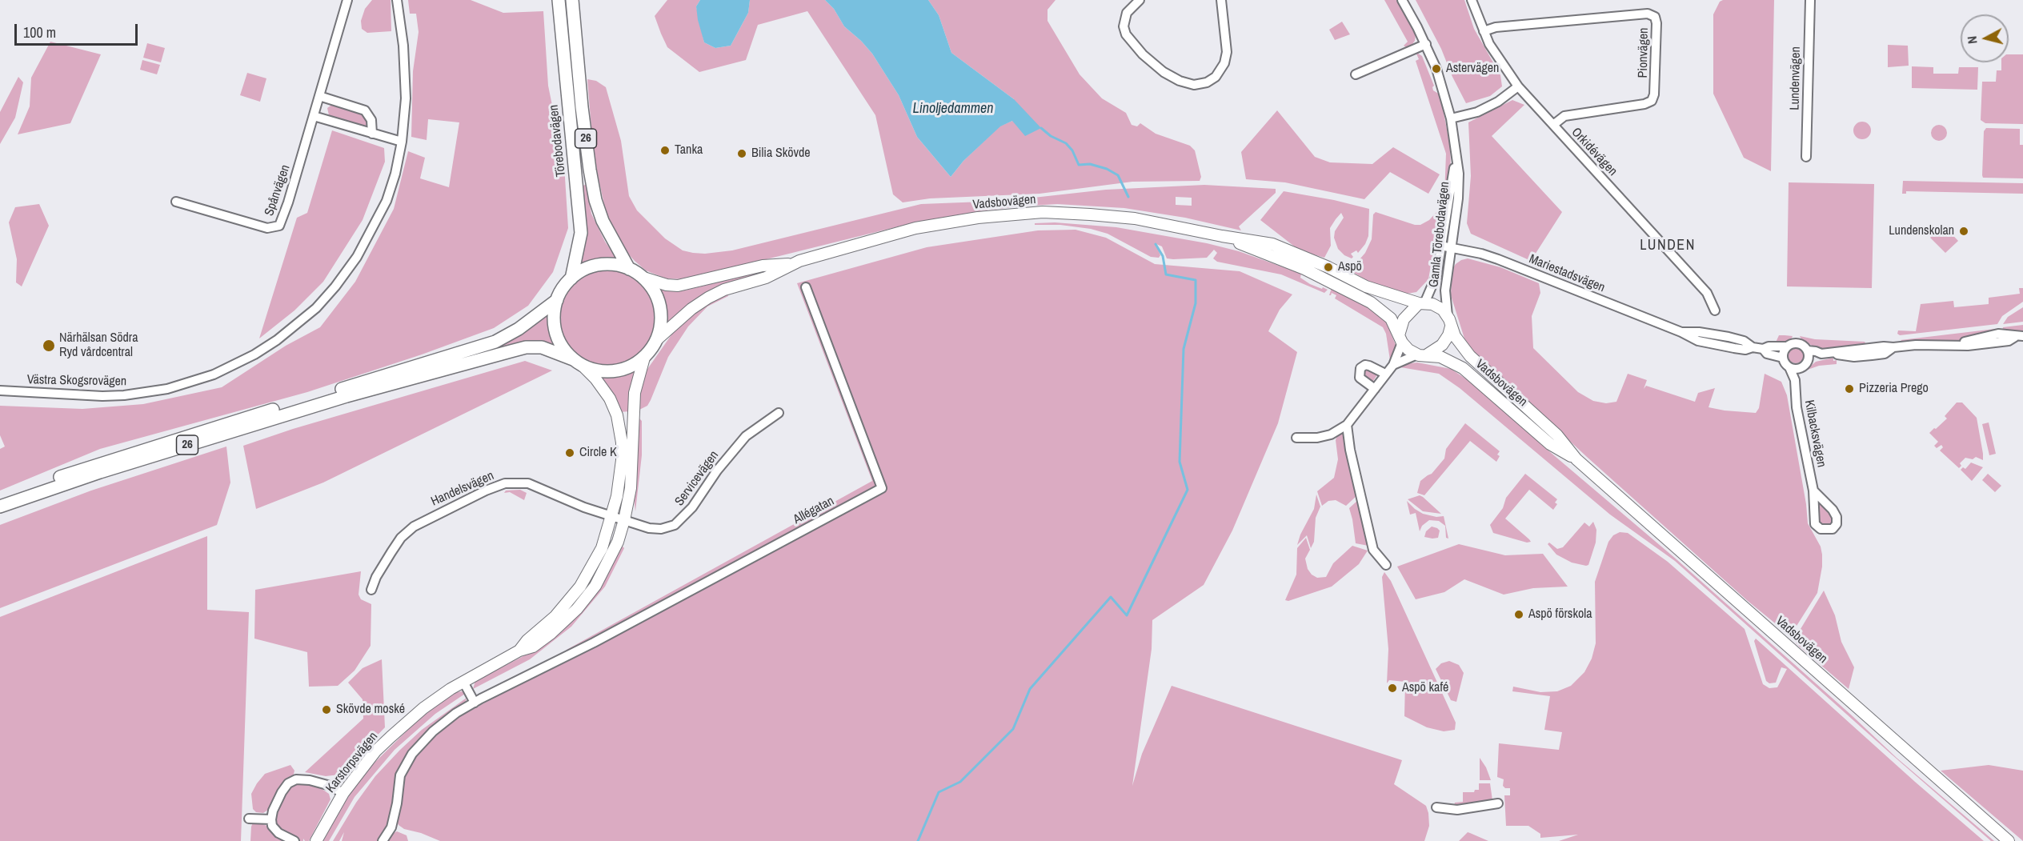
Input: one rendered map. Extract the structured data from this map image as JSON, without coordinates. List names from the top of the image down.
{
  "streets": {
    "highway": ["26", "Törebodavägen"],
    "main road": ["Vadsbovägen", "Karstorpsvägen"],
    "street": [
      "Pionvägen",
      "Lundenvägen",
      "Orkidévägen",
      "Spånvägen",
      "Gamla Törebodavägen",
      "Mariestadsvägen",
      "Västra Skogsrovägen",
      "Kilbacksvägen",
      "Servicevägen",
      "Handelsvägen",
      "Allégatan"
    ]
  },
  "crossings": [
    ["Pionvägen", "Orkidévägen"],
    ["26", "Törebodavägen"],
    ["26", "Vadsbovägen"],
    ["26", "Karstorpsvägen"],
    ["Törebodavägen", "Vadsbovägen"],
    ["Törebodavägen", "Karstorpsvägen"],
    ["Vadsbovägen", "Gamla Törebodavägen"],
    ["Vadsbovägen", "Karstorpsvägen"],
    ["Gamla Törebodavägen", "Mariestadsvägen"],
    ["Servicevägen", "Handelsvägen"],
    ["Servicevägen", "Karstorpsvägen"],
    ["Handelsvägen", "Karstorpsvägen"]
  ],
  "districts": ["LUNDEN"],
  "water": ["Linoljedammen"],
  "places": [
    "Astervägen",
    "Tanka",
    "Bilia Skövde",
    "Lundenskolan",
    "Aspö",
    "Närhälsan Södra Ryd vårdcentral",
    "Pizzeria Prego",
    "Circle K",
    "Aspö förskola",
    "Aspö kafé",
    "Skövde moské"
  ],
  "scale_bar": "100 m",
  "north": "left"
}
